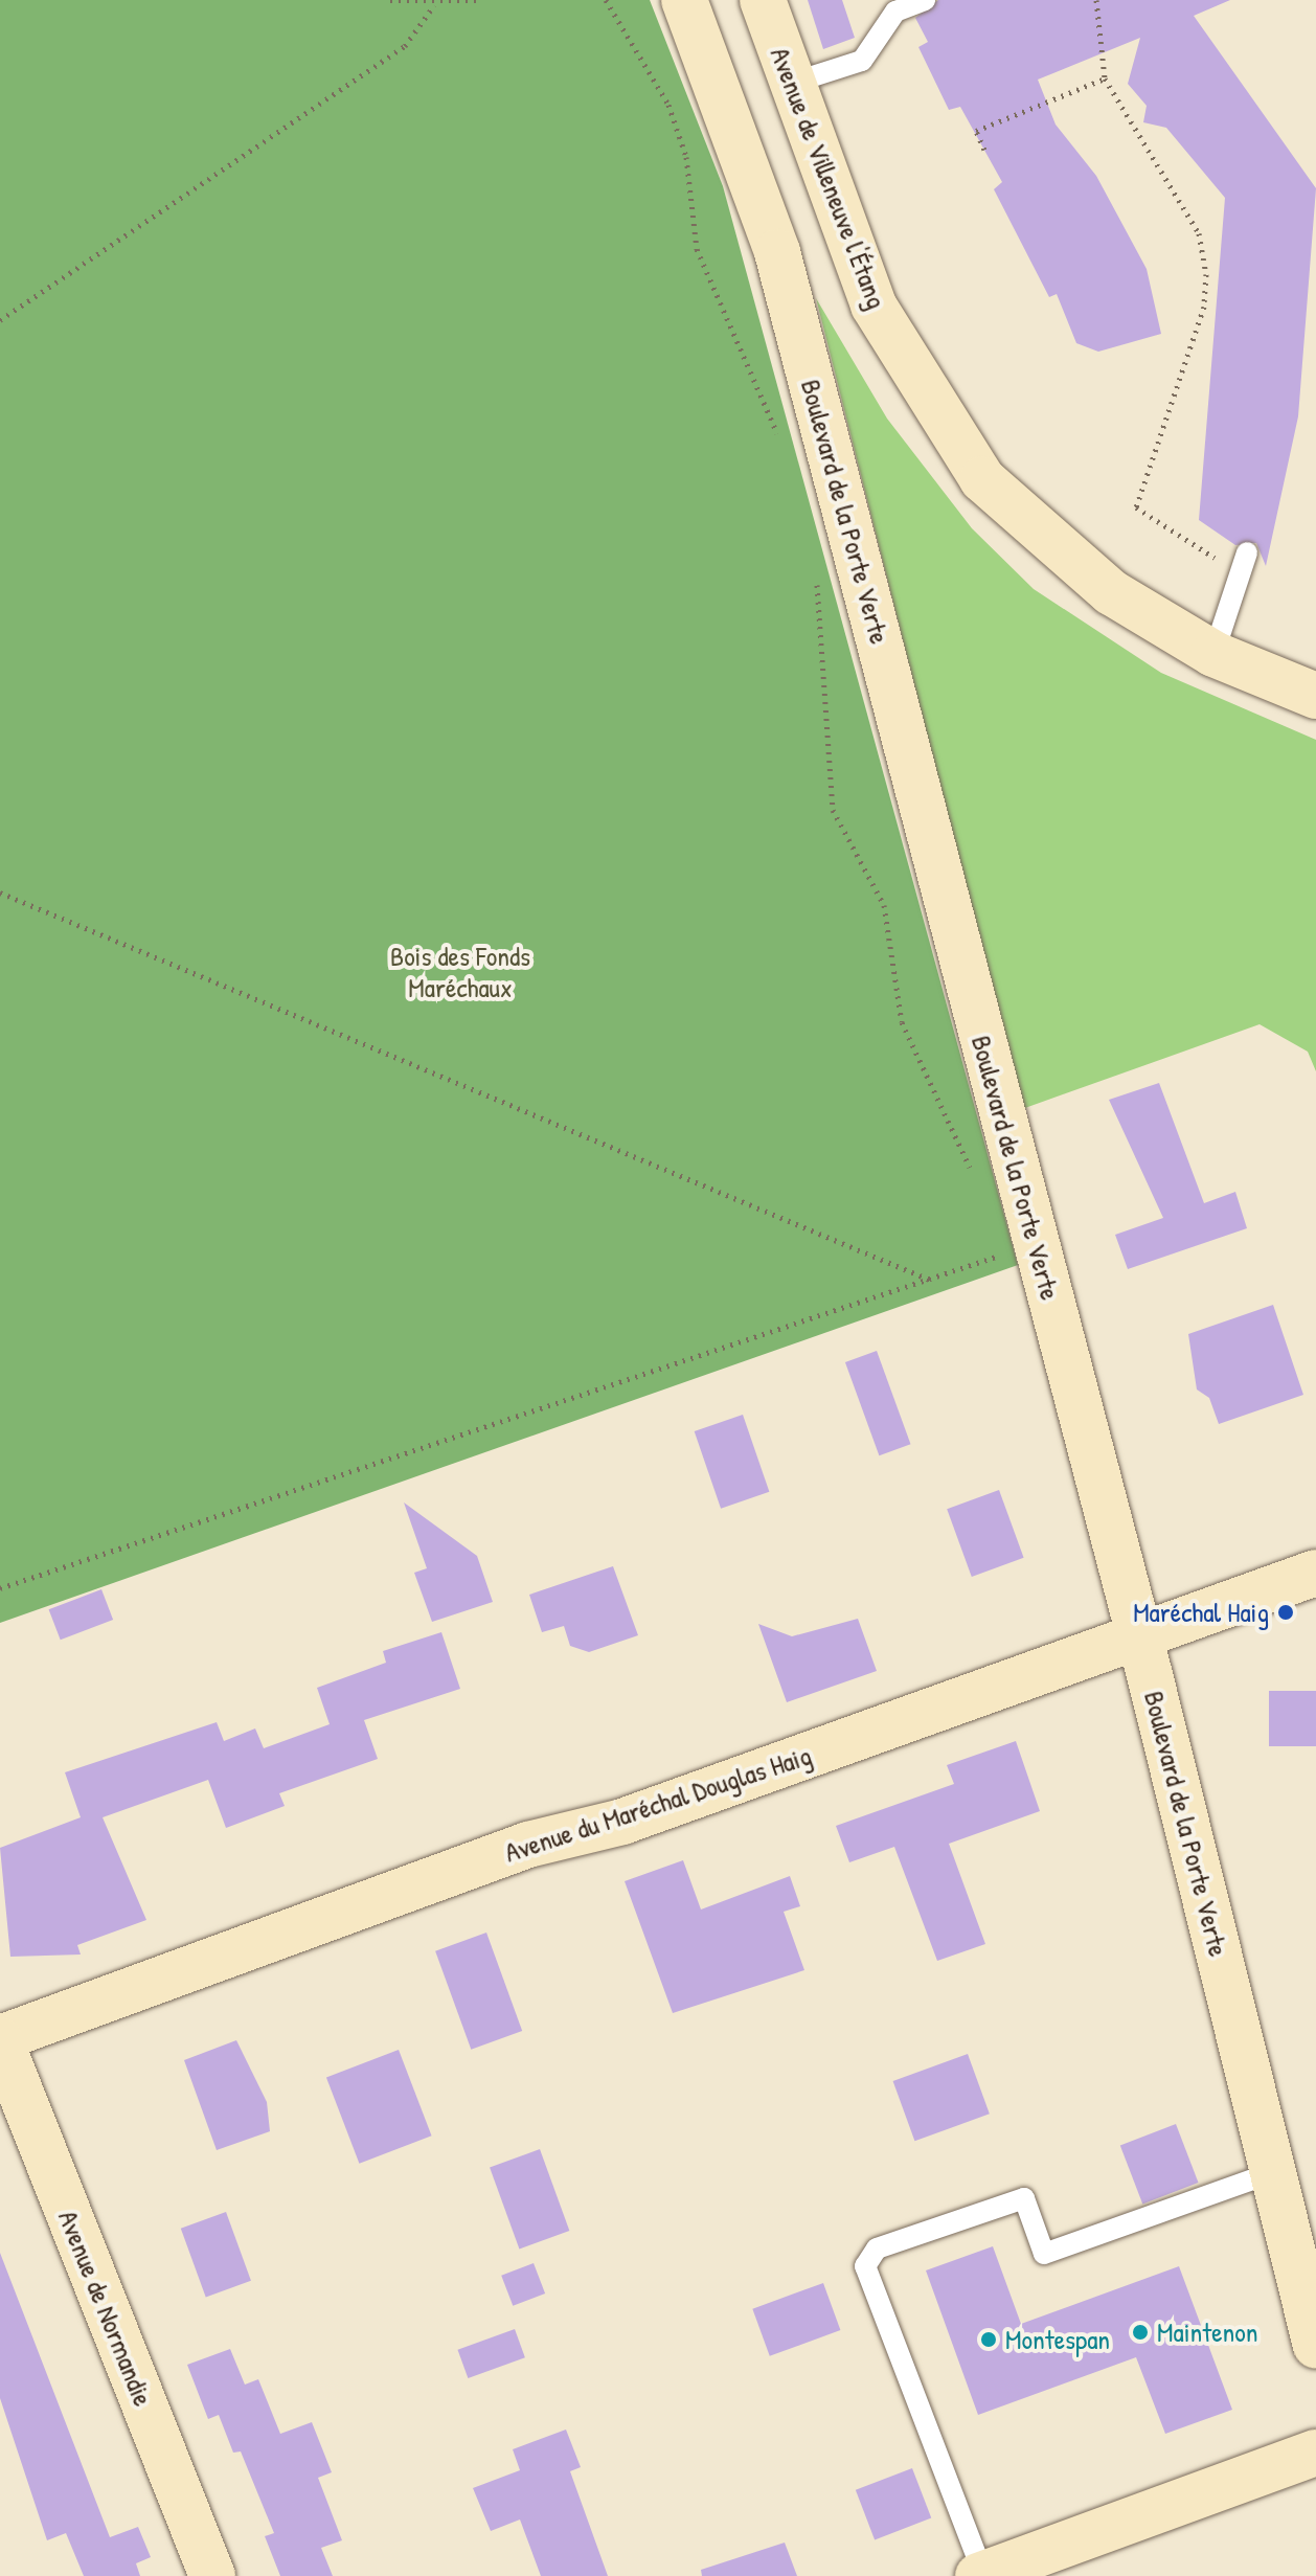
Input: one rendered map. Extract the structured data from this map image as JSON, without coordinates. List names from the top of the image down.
{
  "streets": {
    "street": [
      "Avenue de Villeneuve l'Étang",
      "Boulevard de la Porte Verte",
      "Avenue du Maréchal Douglas Haig",
      "Avenue de Normandie"
    ]
  },
  "crossings": [
    ["Boulevard de la Porte Verte", "Avenue du Maréchal Douglas Haig"],
    ["Avenue du Maréchal Douglas Haig", "Avenue de Normandie"]
  ],
  "parks": ["Bois des Fonds Maréchaux"],
  "places": ["Maréchal Haig", "Maintenon", "Montespan"]
}
